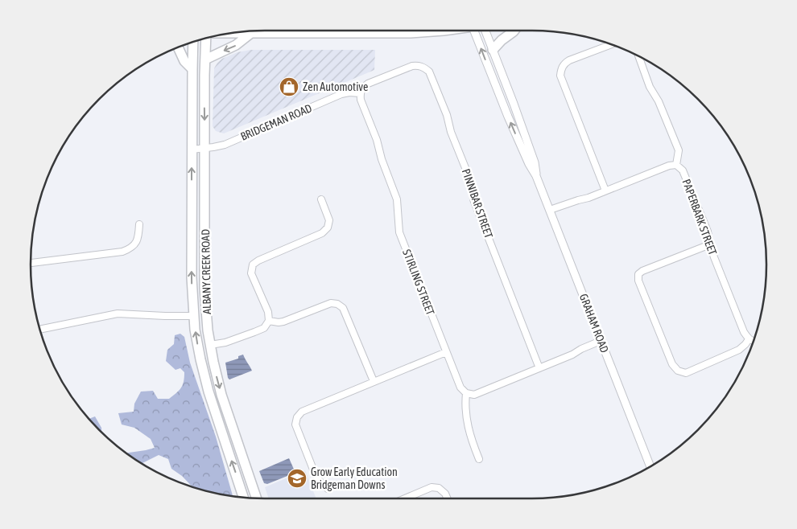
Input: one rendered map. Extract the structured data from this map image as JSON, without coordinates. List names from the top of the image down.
{
  "streets": {
    "main road": ["ALBANY CREEK ROAD"],
    "street": [
      "BRIDGEMAN ROAD",
      "PINNIBAR STREET",
      "PAPERBARK STREET",
      "STIRLING STREET",
      "GRAHAM ROAD"
    ]
  },
  "crossings": [
    ["BRIDGEMAN ROAD", "PINNIBAR STREET"],
    ["BRIDGEMAN ROAD", "ALBANY CREEK ROAD"],
    ["BRIDGEMAN ROAD", "STIRLING STREET"],
    ["PINNIBAR STREET", "STIRLING STREET"]
  ],
  "places": {
    "shop": ["Zen Automotive"],
    "school or university": ["Grow Early Education Bridgeman Downs"]
  }
}
